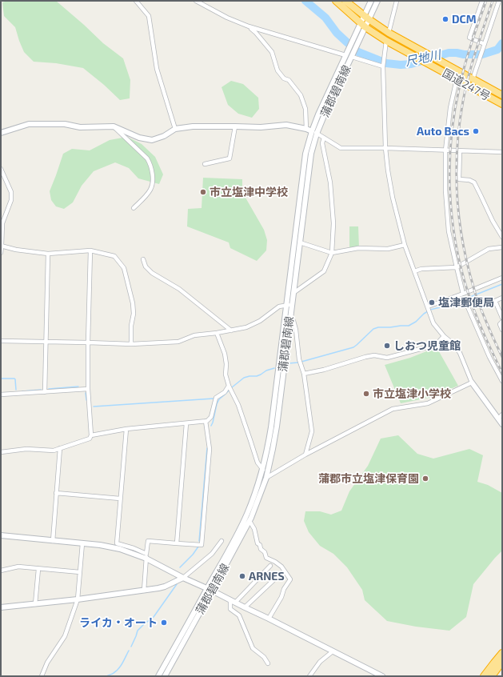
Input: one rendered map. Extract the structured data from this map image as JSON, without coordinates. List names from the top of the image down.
{
  "streets": {
    "highway": ["国道247号"],
    "main road": ["蒲郡碧南線"]
  },
  "crossings": [
    ["国道247号", "蒲郡碧南線"]
  ],
  "water": ["尺地川"],
  "places": [
    "DCM",
    "Auto Bacs",
    "市立塩津中学校",
    "塩津郵便局",
    "しおつ児童館",
    "市立塩津小学校",
    "蒲郡市立塩津保育園",
    "ARNES",
    "ライカ・オート"
  ]
}
